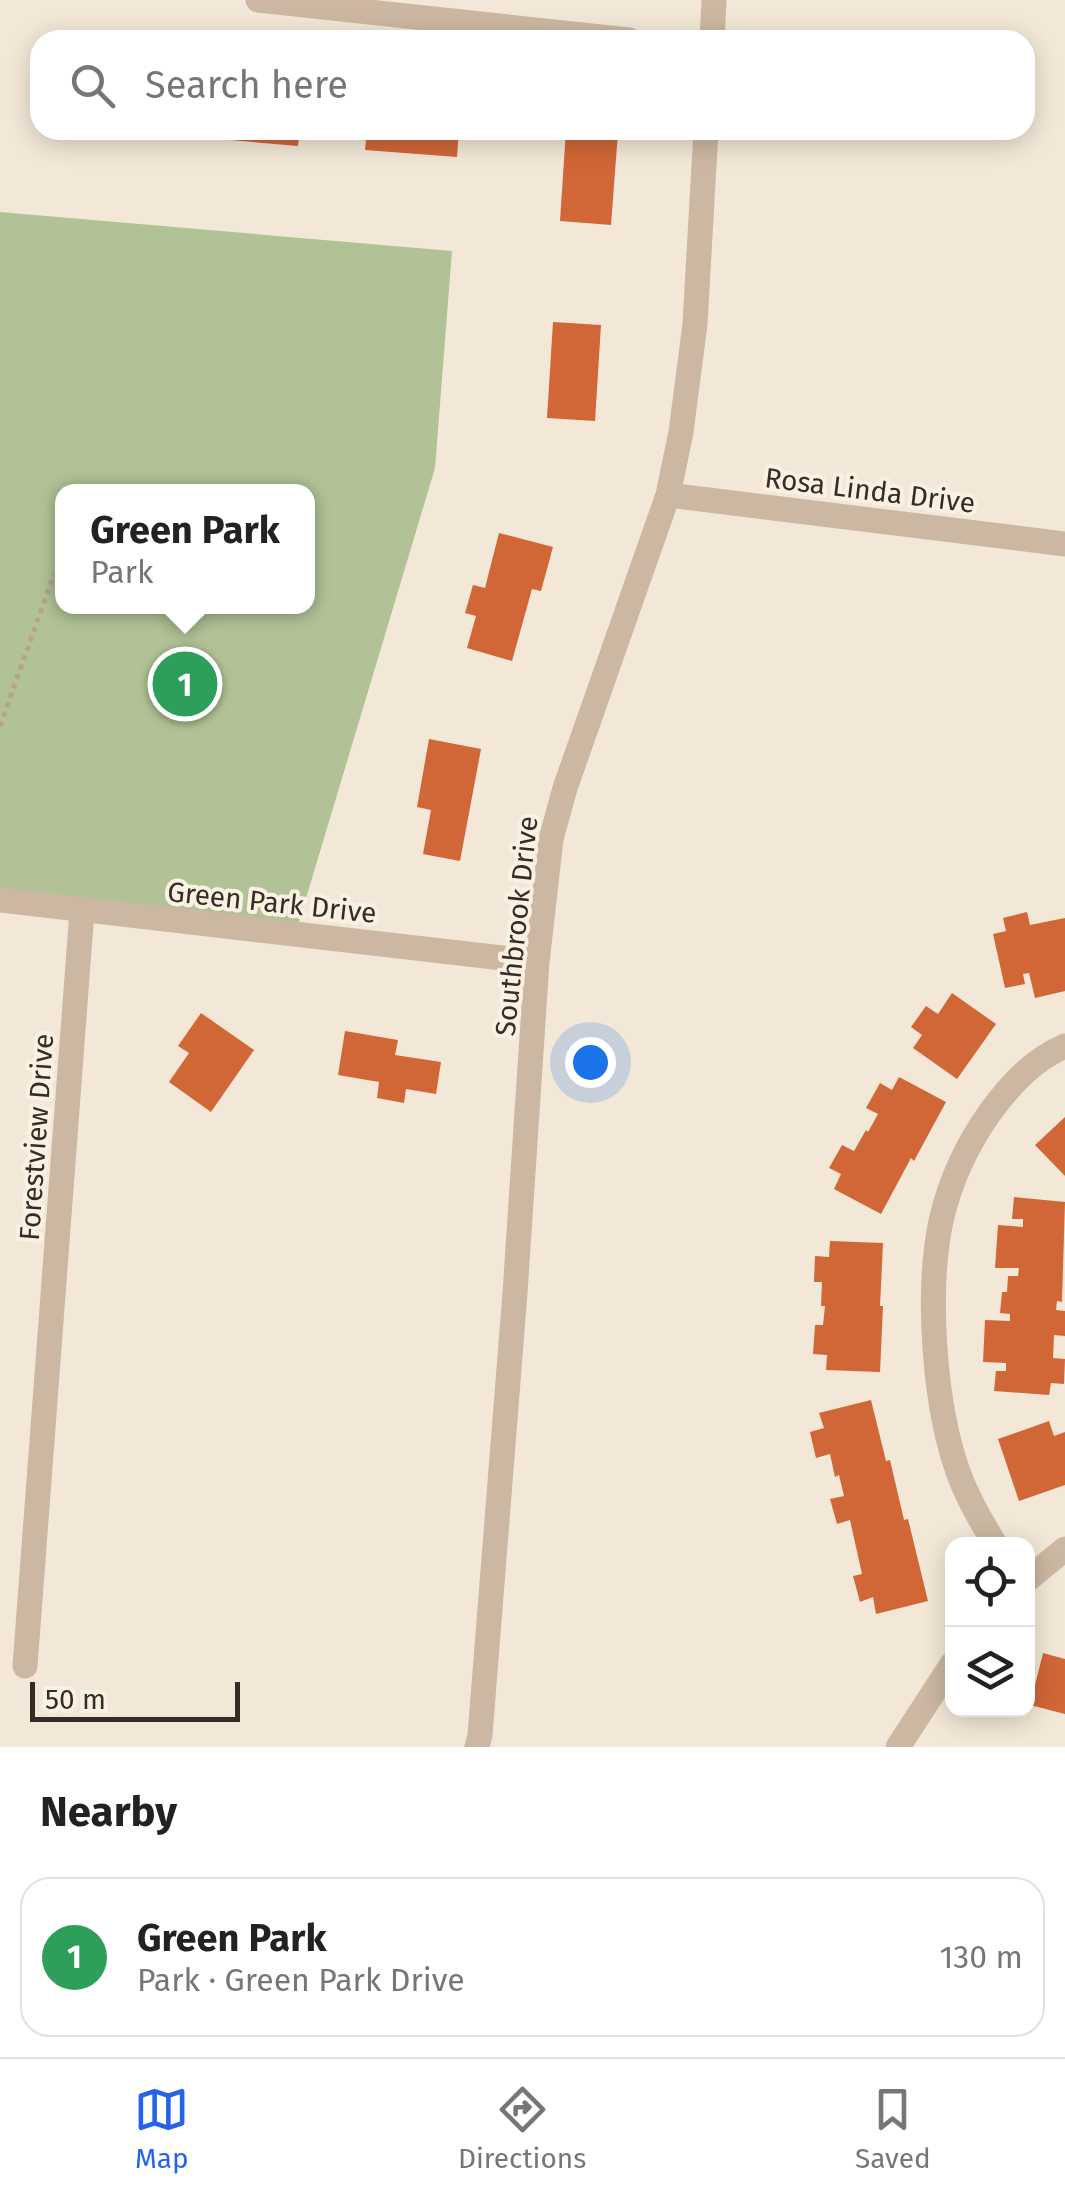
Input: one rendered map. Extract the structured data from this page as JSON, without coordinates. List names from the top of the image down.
{
  "streets": {
    "street": [
      "Rosa Linda Drive",
      "Green Park Drive",
      "Southbrook Drive",
      "Forestview Drive"
    ]
  },
  "crossings": [
    ["Rosa Linda Drive", "Southbrook Drive"],
    ["Green Park Drive", "Southbrook Drive"],
    ["Green Park Drive", "Forestview Drive"]
  ],
  "scale_bar": "50 m",
  "page": {
    "search": "Search here",
    "popup": ["Green Park", "Park"],
    "pins": "1",
    "scale": "50 m",
    "heading": "Nearby",
    "list": [
      {
        "mark": "1",
        "name": "Green Park",
        "note": "Park · Green Park Drive",
        "value": "130 m"
      }
    ],
    "nav": ["Map", "Directions", "Saved"]
  }
}
